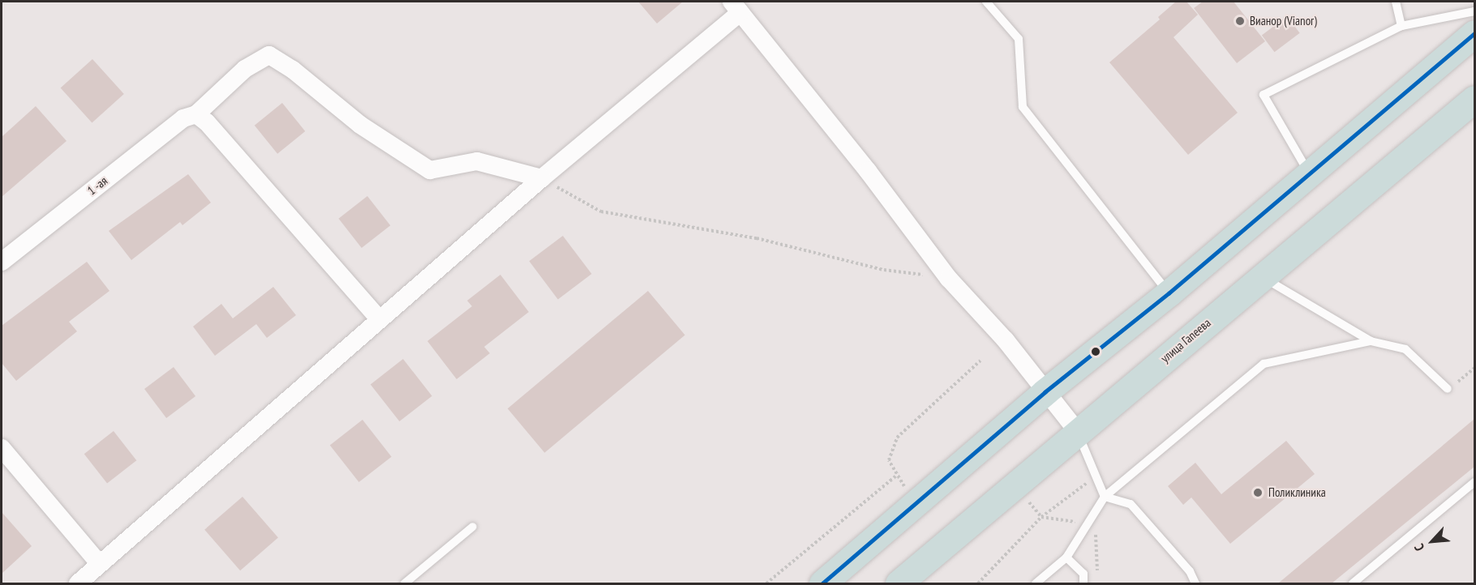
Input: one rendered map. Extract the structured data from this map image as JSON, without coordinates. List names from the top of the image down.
{
  "streets": {
    "highway": ["улица Гапеева"],
    "street": ["1 -ая"]
  },
  "places": ["Вианор (Vianor)", "Поликлиника"],
  "north": "bottom left"
}
